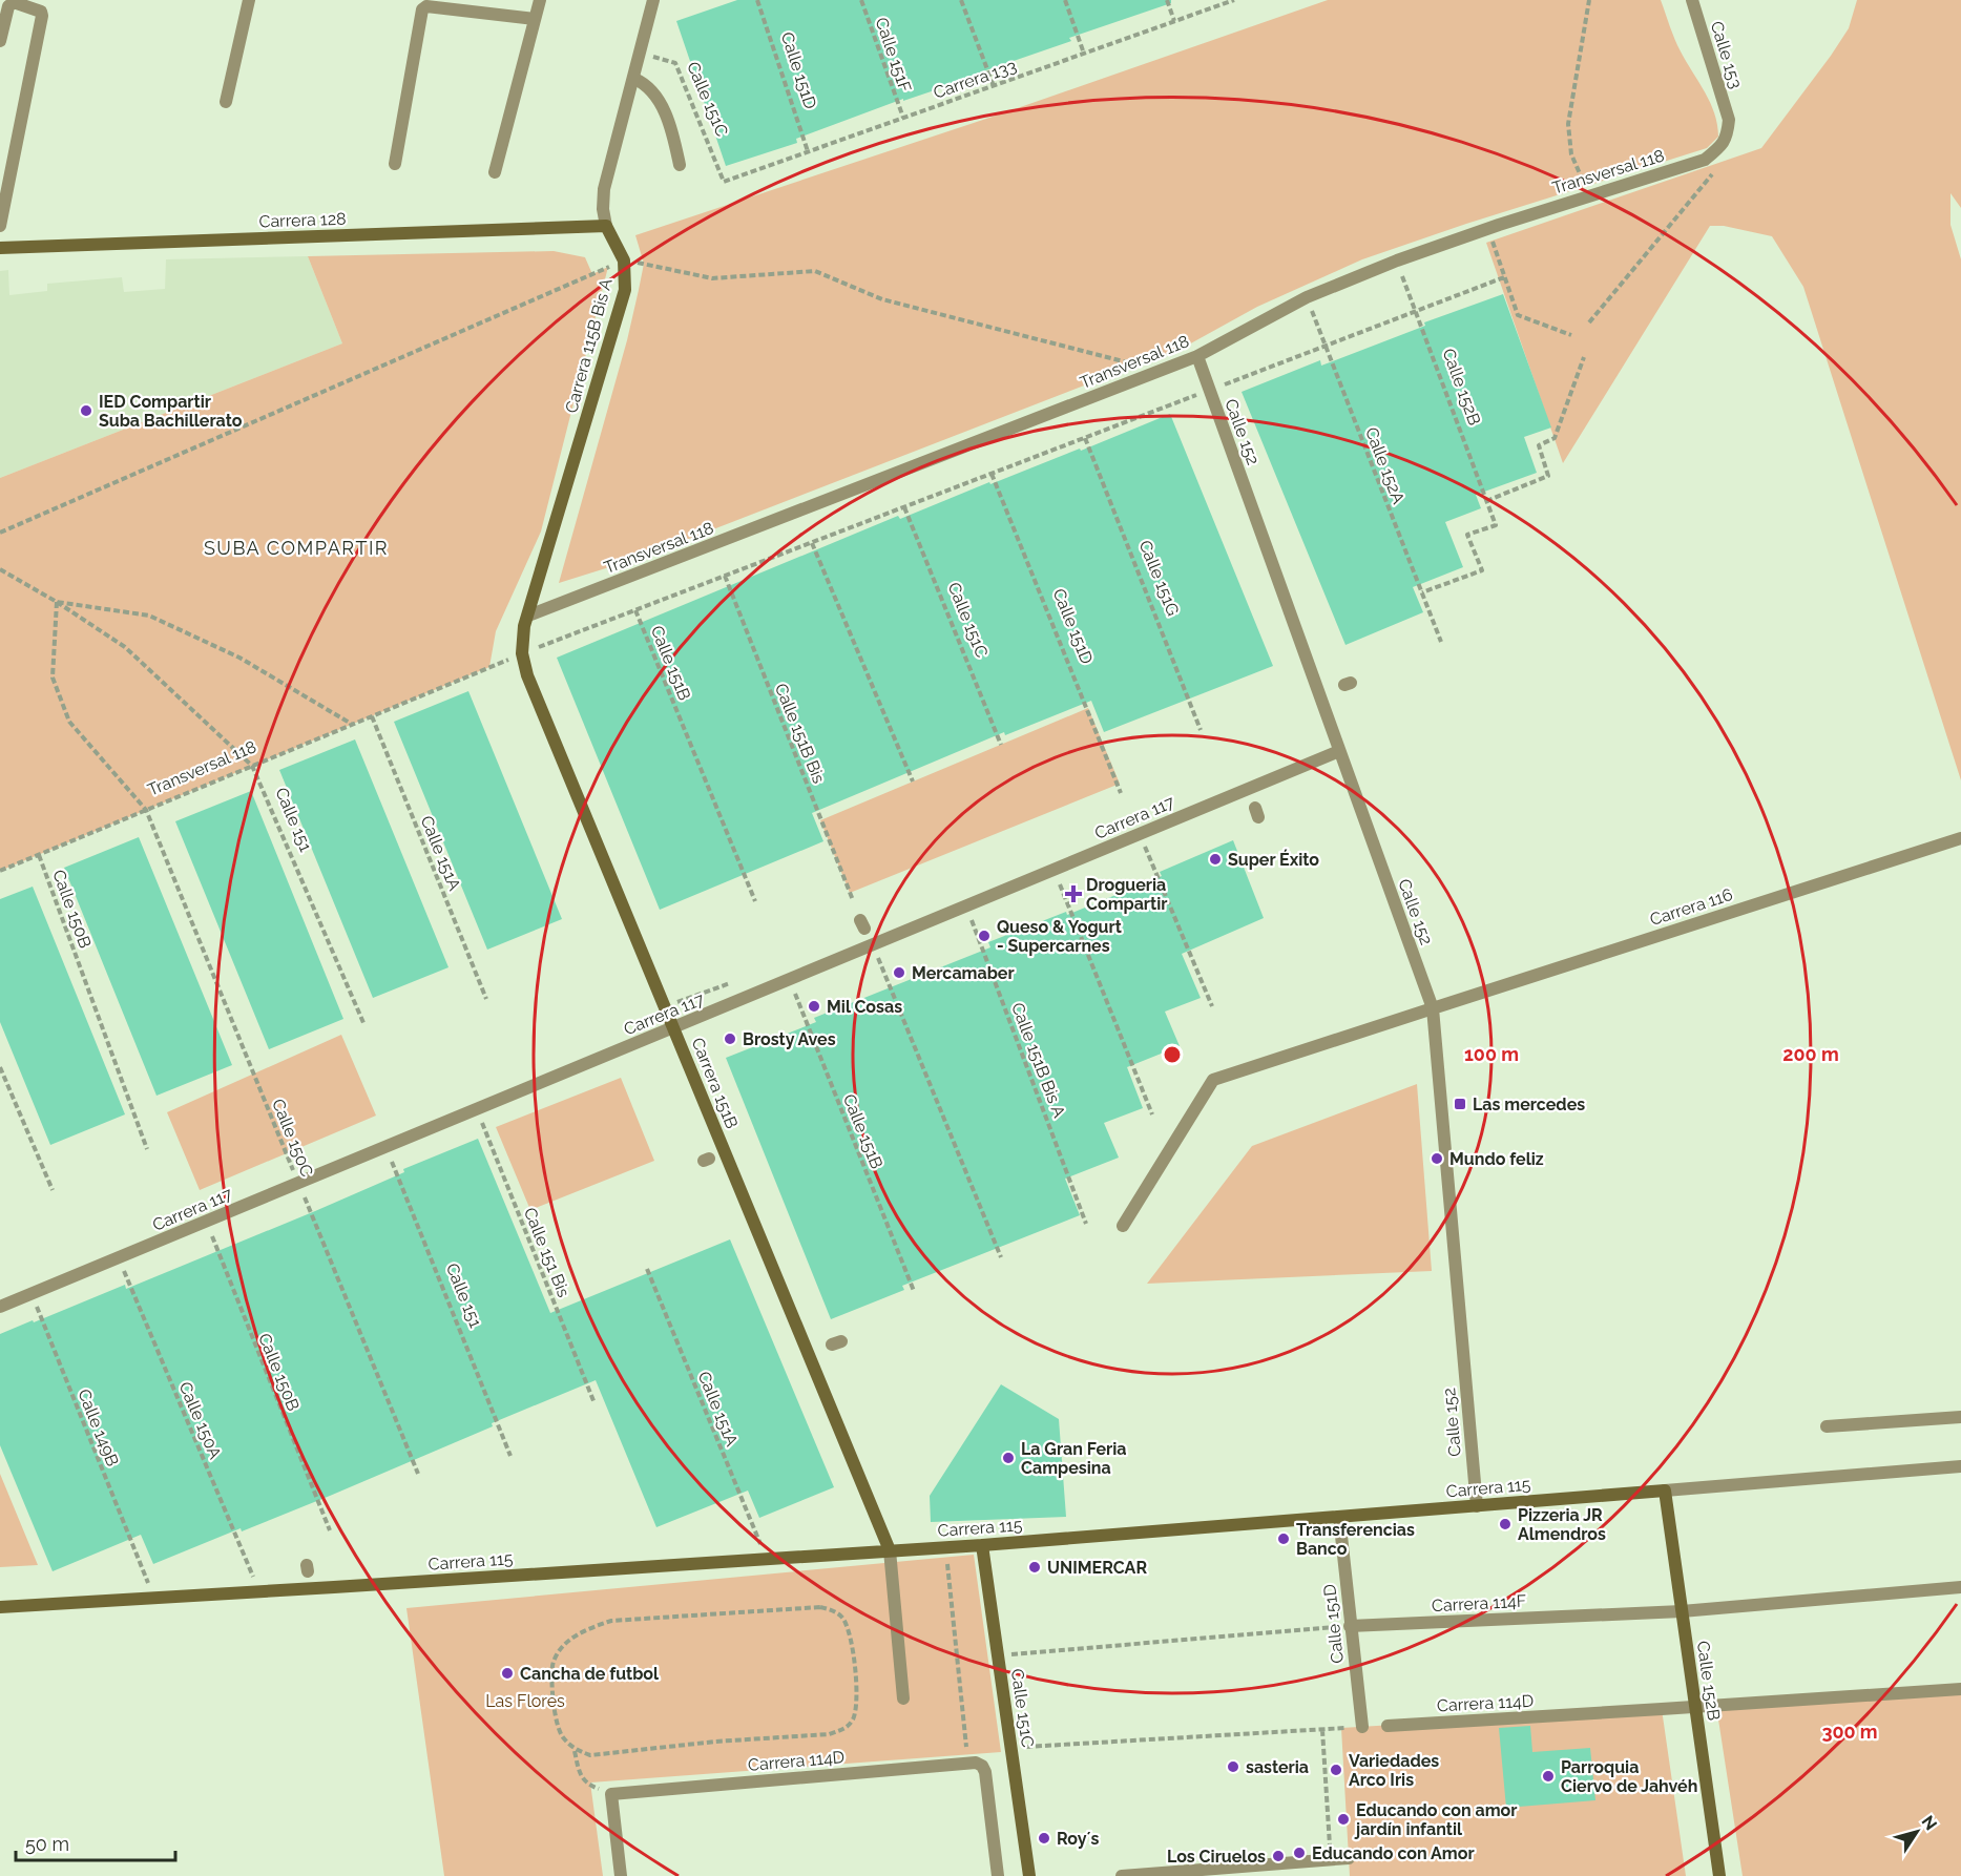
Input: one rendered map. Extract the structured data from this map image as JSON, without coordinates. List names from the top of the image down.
{
  "streets": {
    "street": [
      "Calle 153",
      "Calle 151D",
      "Calle 151C",
      "Transversal 118",
      "Carrera 128",
      "Carrera 115B Bis A",
      "Calle 152B",
      "Calle 152",
      "Carrera 117",
      "Carrera 116",
      "Carrera 151B",
      "Carrera 115",
      "Carrera 114F",
      "Carrera 114D"
    ],
    "path": [
      "Calle 151F",
      "Carrera 133",
      "Calle 152A",
      "Calle 151G",
      "Calle 151B",
      "Calle 151B Bis",
      "Calle 151",
      "Calle 151A",
      "Calle 150B",
      "Calle 151B Bis A",
      "Calle 150C",
      "Calle 151 Bis",
      "Calle 150A",
      "Calle 149B"
    ]
  },
  "crossings": [
    ["Calle 151F", "Carrera 133"],
    ["Calle 153", "Transversal 118"],
    ["Calle 151D", "Carrera 133"],
    ["Calle 151D", "Transversal 118"],
    ["Calle 151D", "Carrera 115"],
    ["Calle 151D", "Carrera 114F"],
    ["Carrera 133", "Calle 151C"],
    ["Calle 151C", "Transversal 118"],
    ["Calle 151C", "Carrera 115B Bis A"],
    ["Calle 151C", "Carrera 115"],
    ["Transversal 118", "Carrera 115B Bis A"],
    ["Transversal 118", "Calle 152B"],
    ["Transversal 118", "Calle 152"],
    ["Transversal 118", "Calle 152A"],
    ["Transversal 118", "Calle 151G"],
    ["Transversal 118", "Calle 151B"],
    ["Transversal 118", "Calle 151B Bis"],
    ["Transversal 118", "Calle 151"],
    ["Transversal 118", "Calle 151A"],
    ["Transversal 118", "Calle 150B"],
    ["Transversal 118", "Carrera 151B"],
    ["Transversal 118", "Calle 150C"],
    ["Carrera 128", "Carrera 115B Bis A"],
    ["Carrera 115B Bis A", "Carrera 151B"],
    ["Calle 152B", "Calle 152A"],
    ["Calle 152B", "Carrera 115"],
    ["Calle 152B", "Carrera 114F"],
    ["Calle 152B", "Carrera 114D"],
    ["Calle 152", "Carrera 117"],
    ["Calle 152", "Carrera 116"],
    ["Calle 152", "Carrera 115"],
    ["Calle 151B", "Carrera 117"],
    ["Carrera 117", "Calle 151"],
    ["Carrera 117", "Calle 150B"],
    ["Carrera 117", "Calle 151B Bis A"],
    ["Carrera 117", "Carrera 151B"],
    ["Carrera 117", "Calle 150C"],
    ["Carrera 117", "Calle 151 Bis"],
    ["Carrera 117", "Calle 150A"],
    ["Carrera 117", "Calle 149B"],
    ["Calle 151A", "Carrera 115"],
    ["Carrera 151B", "Carrera 115"],
    ["Calle 150A", "Carrera 115"]
  ],
  "districts": ["SUBA COMPARTIR"],
  "parks": ["Las Flores"],
  "places": {
    "other": [
      "IED Compartir Suba Bachillerato",
      "Super Éxito",
      "Queso & Yogurt - Supercarnes",
      "Mercamaber",
      "Mil Cosas",
      "Brosty Aves",
      "Mundo feliz",
      "La Gran Feria Campesina",
      "Pizzeria JR Almendros",
      "Transferencias Banco",
      "UNIMERCAR",
      "Cancha de futbol",
      "sasteria",
      "Variedades Arco Iris",
      "Parroquia Ciervo de Jahvéh",
      "Educando con amor jardín infantil",
      "Roy´s",
      "Educando con Amor",
      "Los Ciruelos"
    ],
    "health": ["Drogueria Compartir"],
    "transit": ["Las mercedes"]
  },
  "scale_bar": "50 m",
  "north": "top right",
  "rings": ["100 m", "200 m", "300 m"]
}
